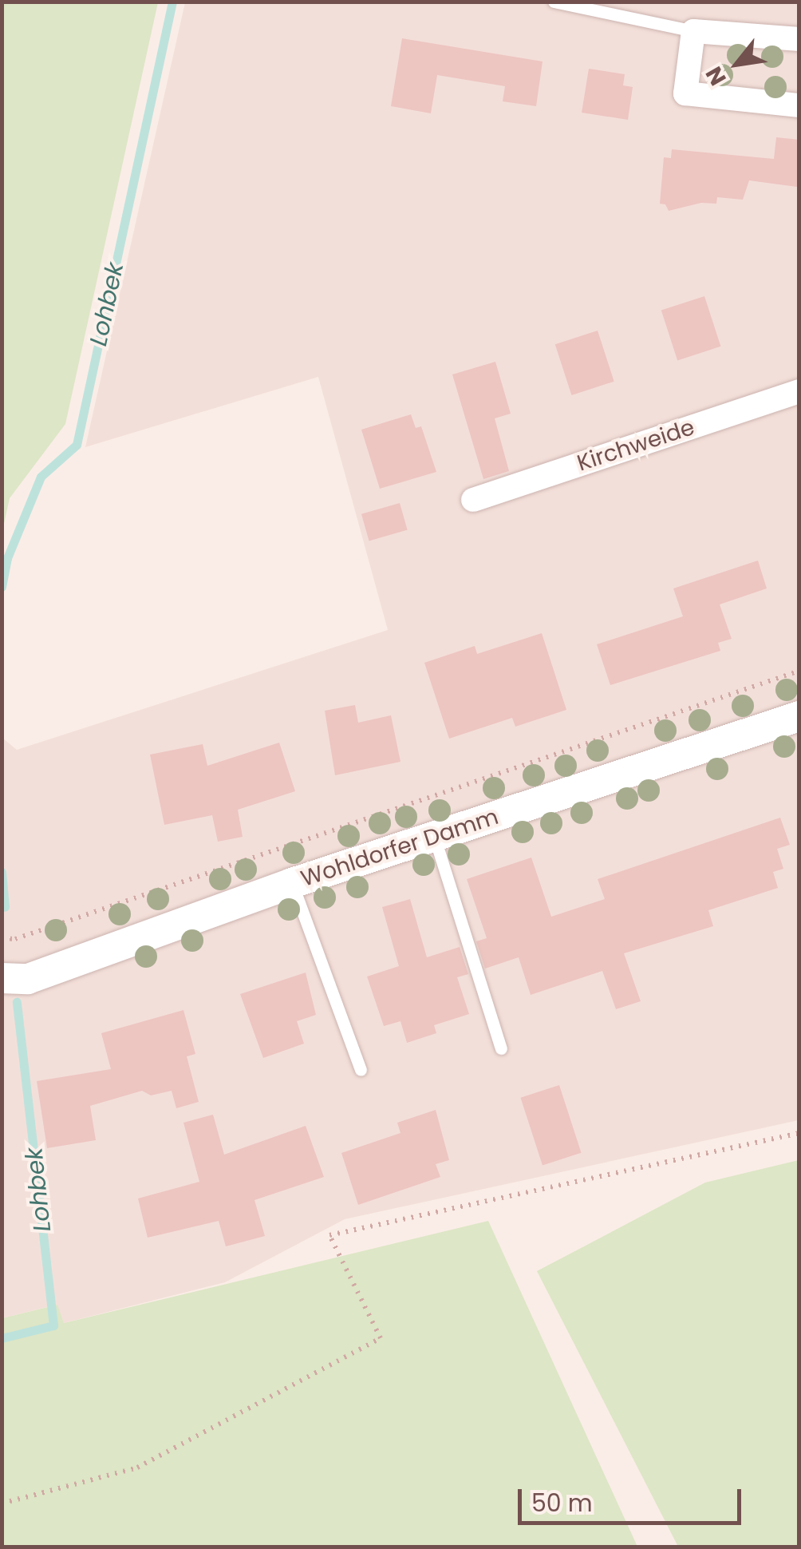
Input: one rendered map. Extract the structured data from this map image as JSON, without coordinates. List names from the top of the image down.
{
  "streets": {
    "street": ["Kirchweide", "Wohldorfer Damm"]
  },
  "water": ["Lohbek"],
  "scale_bar": "50 m",
  "north": "bottom left"
}
